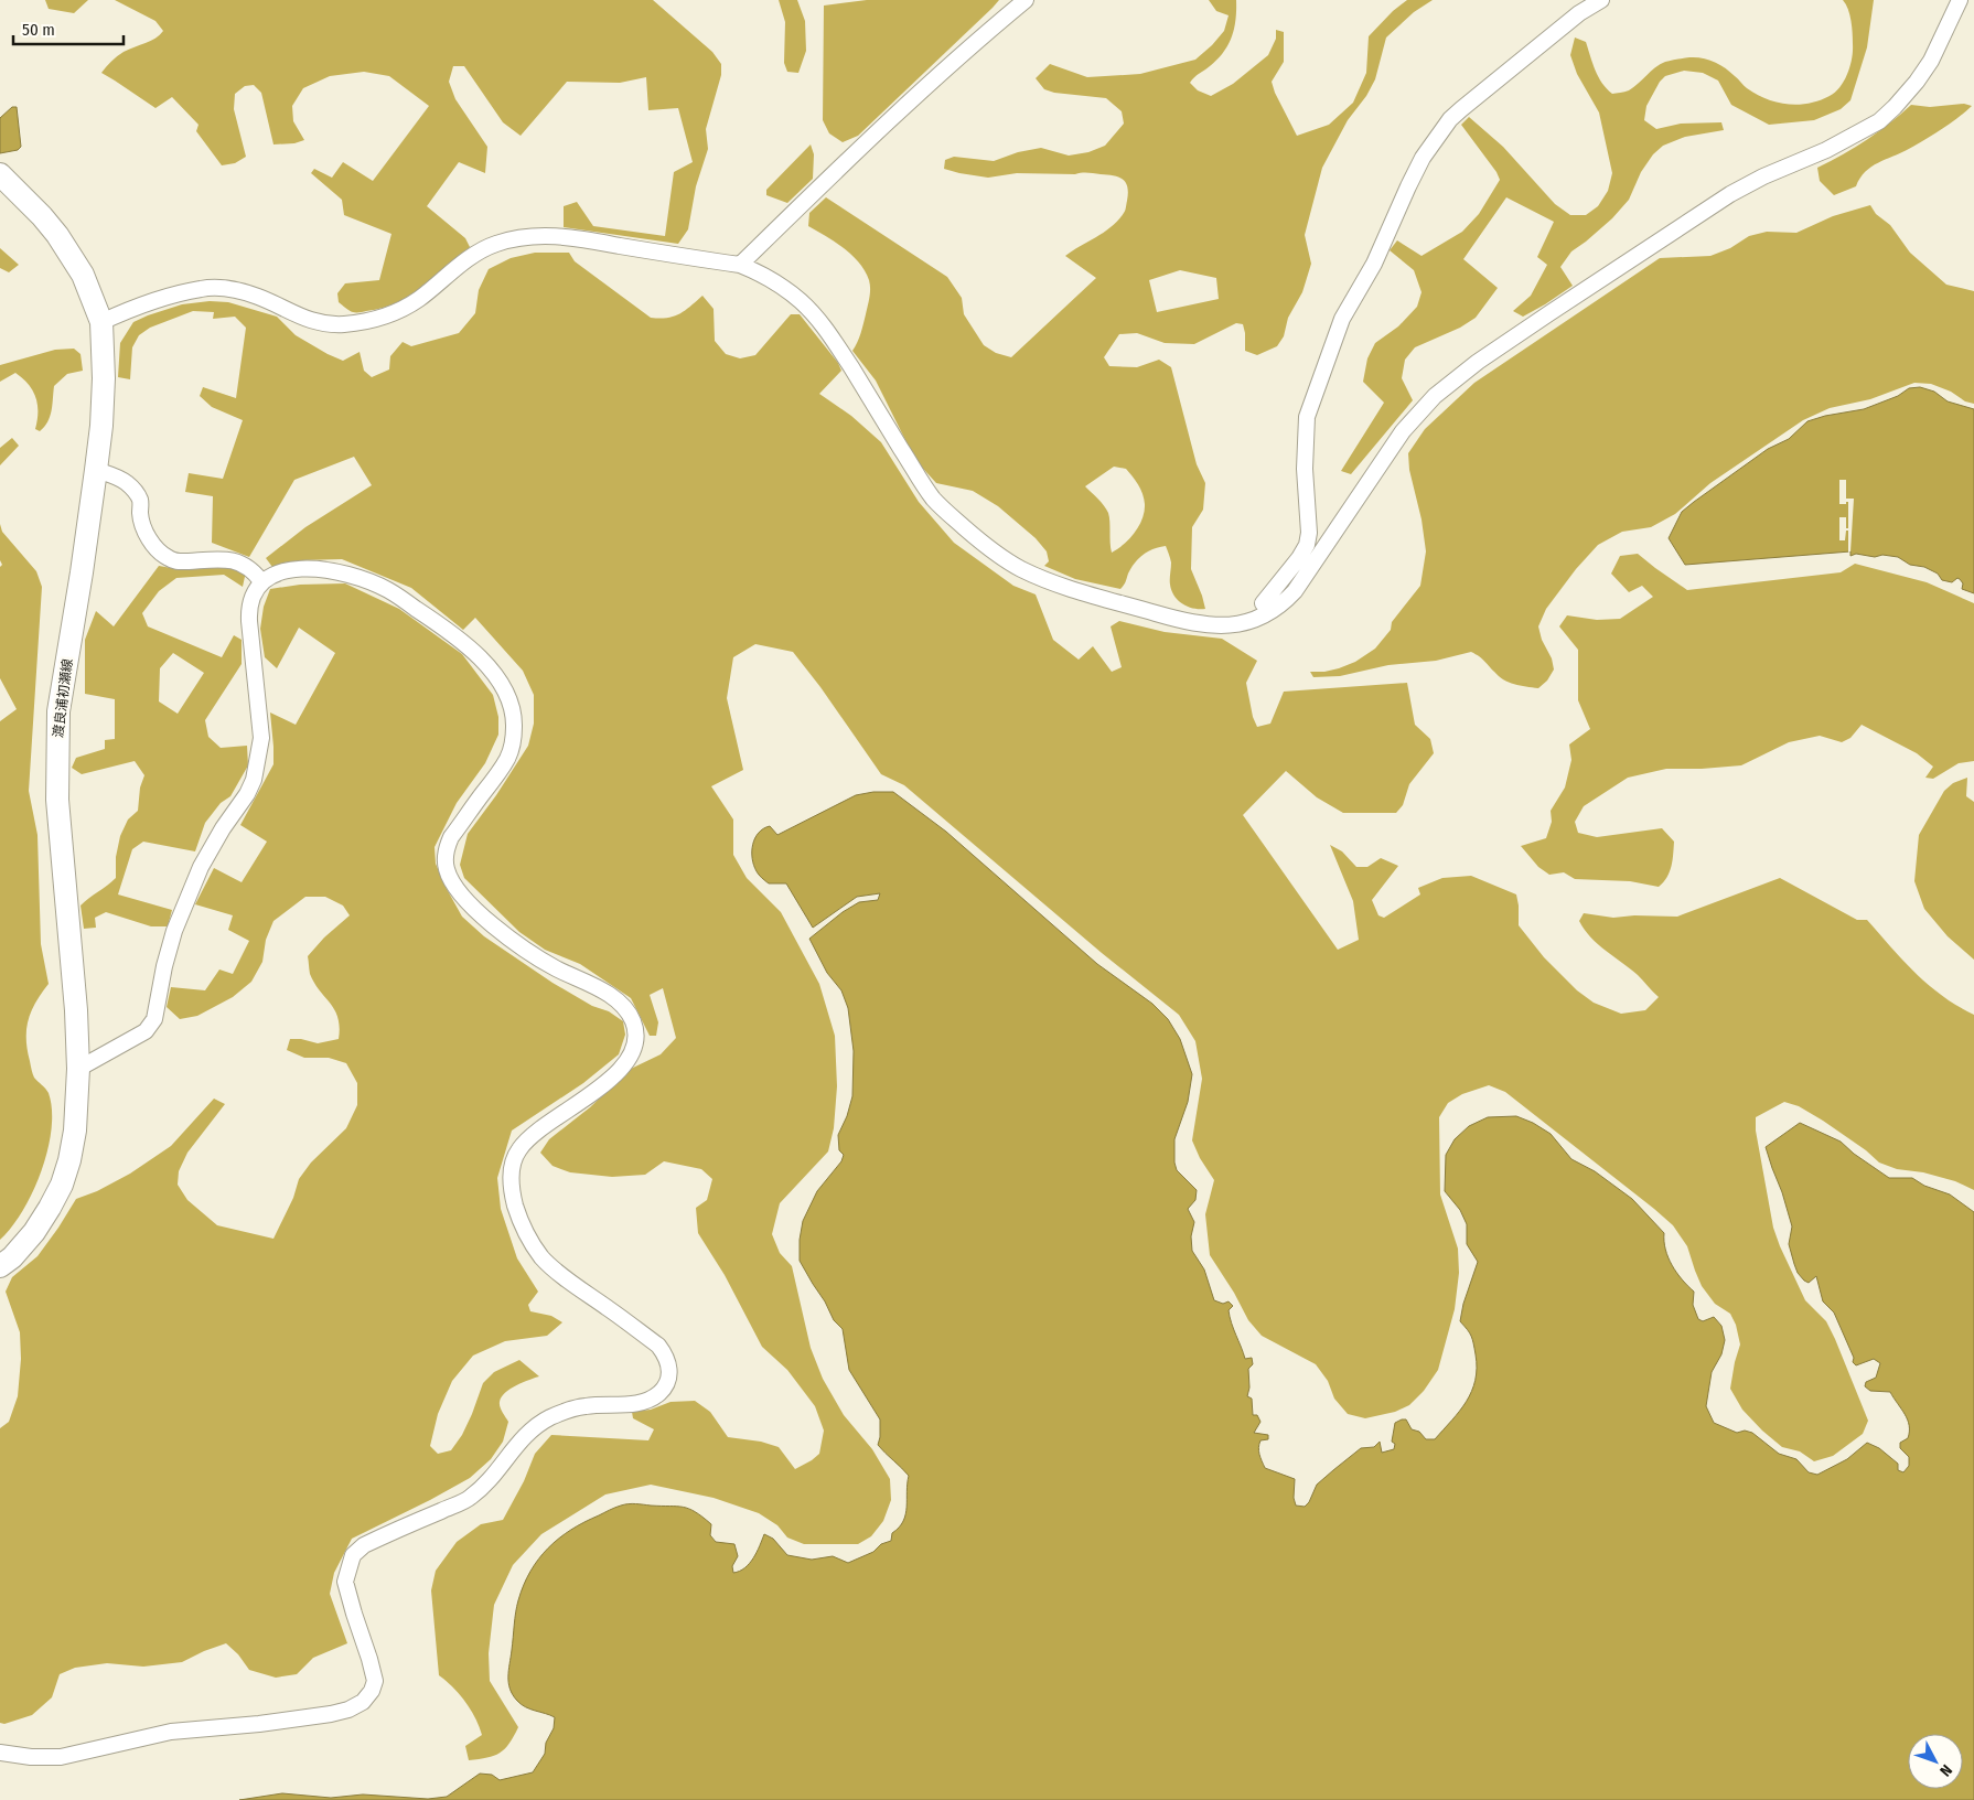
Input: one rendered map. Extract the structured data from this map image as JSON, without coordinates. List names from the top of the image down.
{
  "streets": {
    "main road": ["渡良浦初瀬線"]
  },
  "scale_bar": "50 m",
  "north": "bottom right"
}
